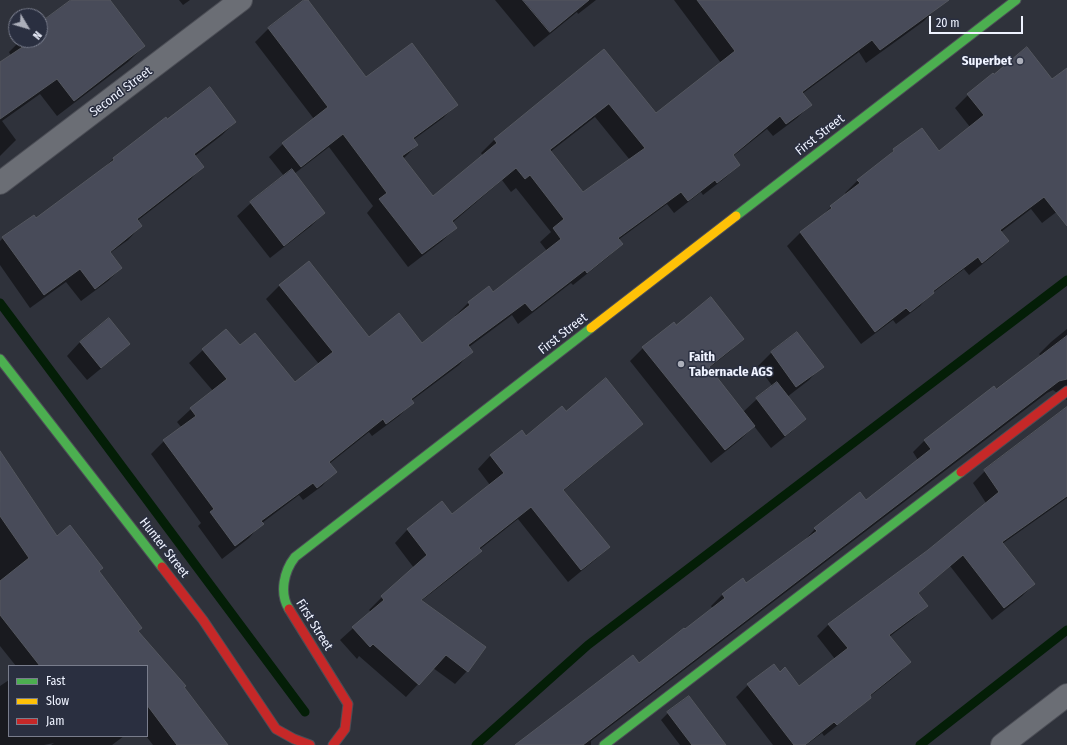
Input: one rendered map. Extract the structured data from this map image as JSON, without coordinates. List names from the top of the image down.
{
  "streets": {
    "street": ["Second Street", "First Street", "Hunter Street"]
  },
  "places": ["Superbet", "Faith Tabernacle AGS"],
  "legend": ["Fast", "Slow", "Jam"],
  "scale_bar": "20 m",
  "north": "bottom right"
}
